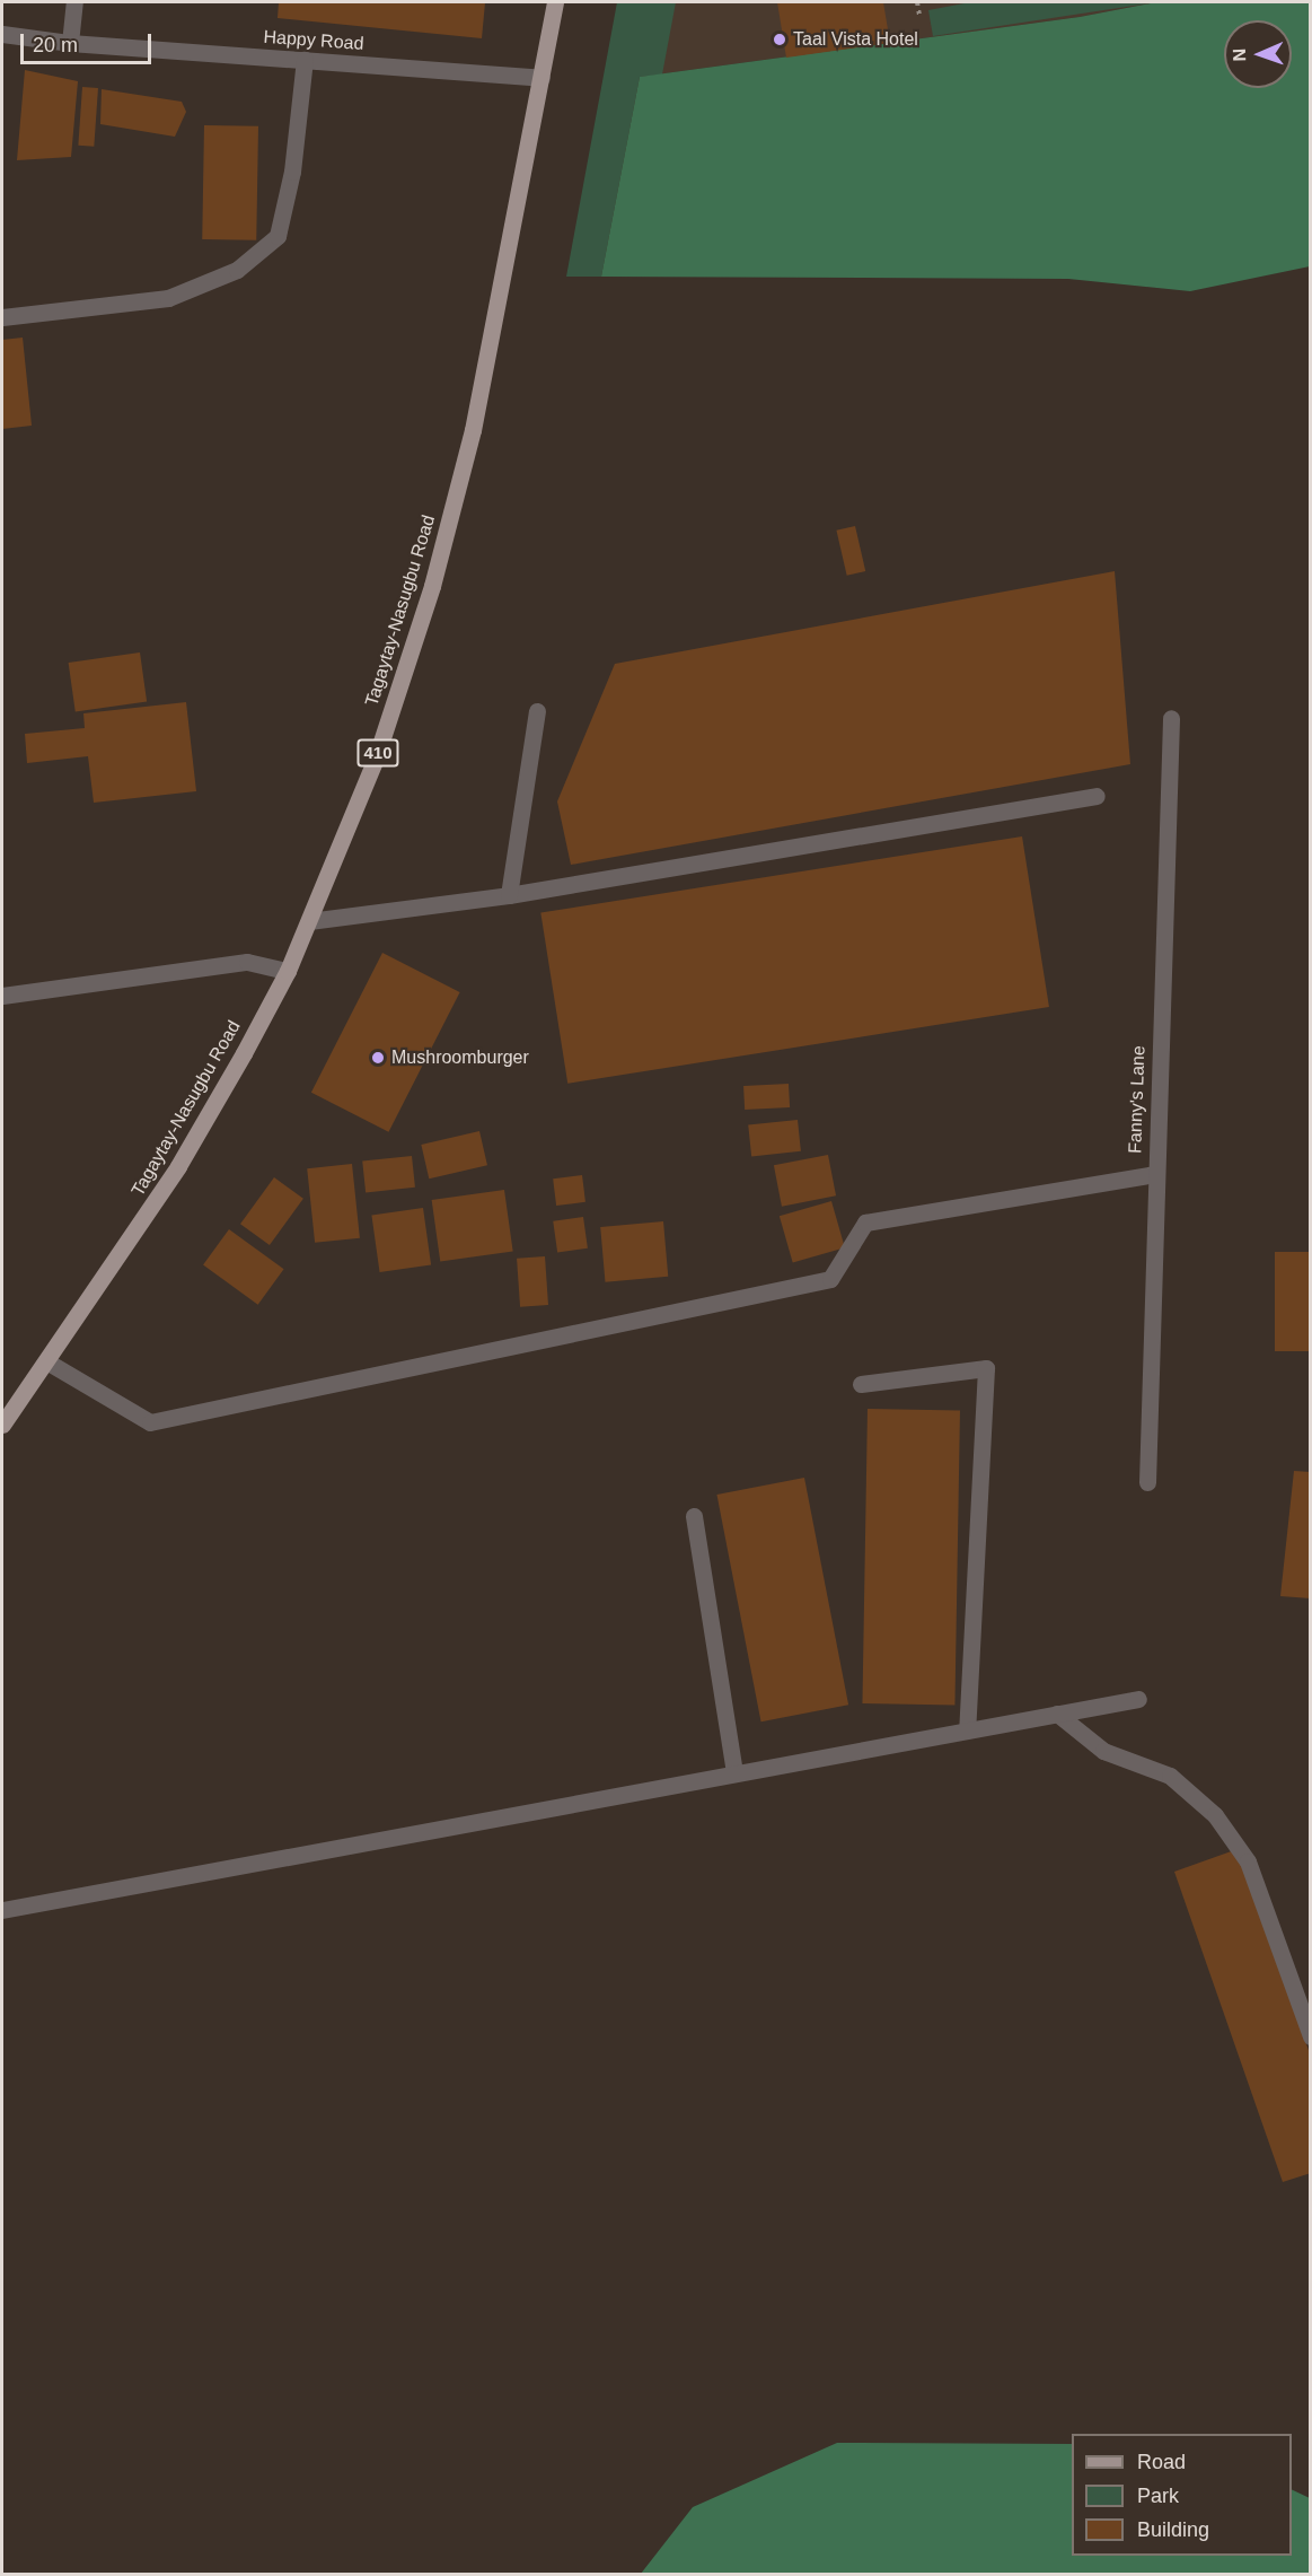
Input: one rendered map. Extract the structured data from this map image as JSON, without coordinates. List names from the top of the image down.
{
  "streets": {
    "main road": ["Tagaytay-Nasugbu Road", "410"],
    "street": ["Happy Road", "Fanny's Lane"]
  },
  "crossings": [
    ["Happy Road", "Tagaytay-Nasugbu Road"]
  ],
  "places": ["Taal Vista Hotel", "Mushroomburger"],
  "legend": ["Road", "Park", "Building"],
  "scale_bar": "20 m",
  "north": "left"
}
